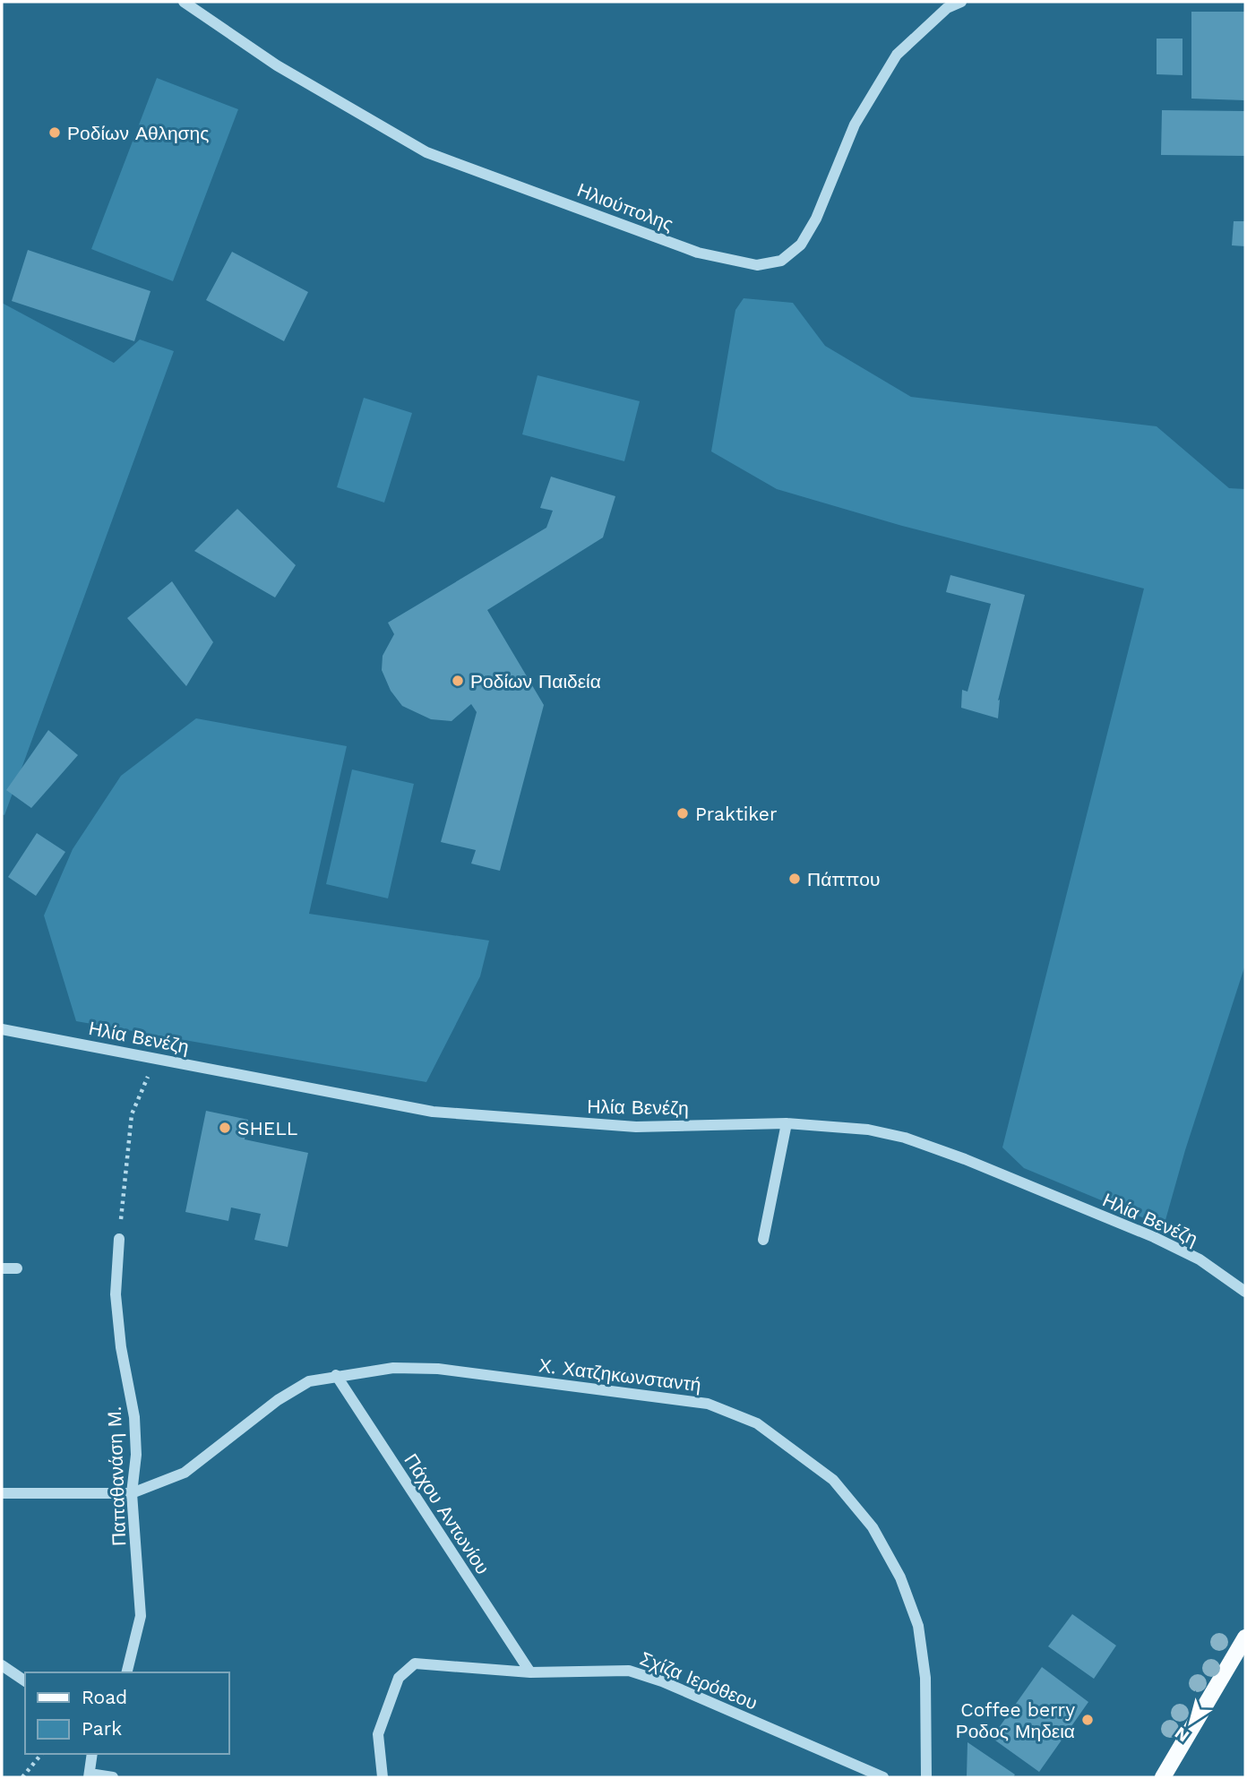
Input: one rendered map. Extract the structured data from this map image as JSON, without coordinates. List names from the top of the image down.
{
  "streets": {
    "street": [
      "Ηλιούπολης",
      "Ηλία Βενέζη",
      "Χ. Χατζηκωνσταντή",
      "Παπαθανάση Μ.",
      "Πάχου Αντωνίου",
      "Σχίζα Ιερόθεου"
    ]
  },
  "crossings": [
    ["Χ. Χατζηκωνσταντή", "Παπαθανάση Μ."],
    ["Χ. Χατζηκωνσταντή", "Πάχου Αντωνίου"],
    ["Πάχου Αντωνίου", "Σχίζα Ιερόθεου"]
  ],
  "places": [
    "Ροδίων Αθλησης",
    "Ροδίων Παιδεία",
    "Praktiker",
    "Πάππου",
    "SHELL",
    "Coffee berry Ροδος Μηδεια"
  ],
  "legend": ["Road", "Park"],
  "north": "bottom left"
}
